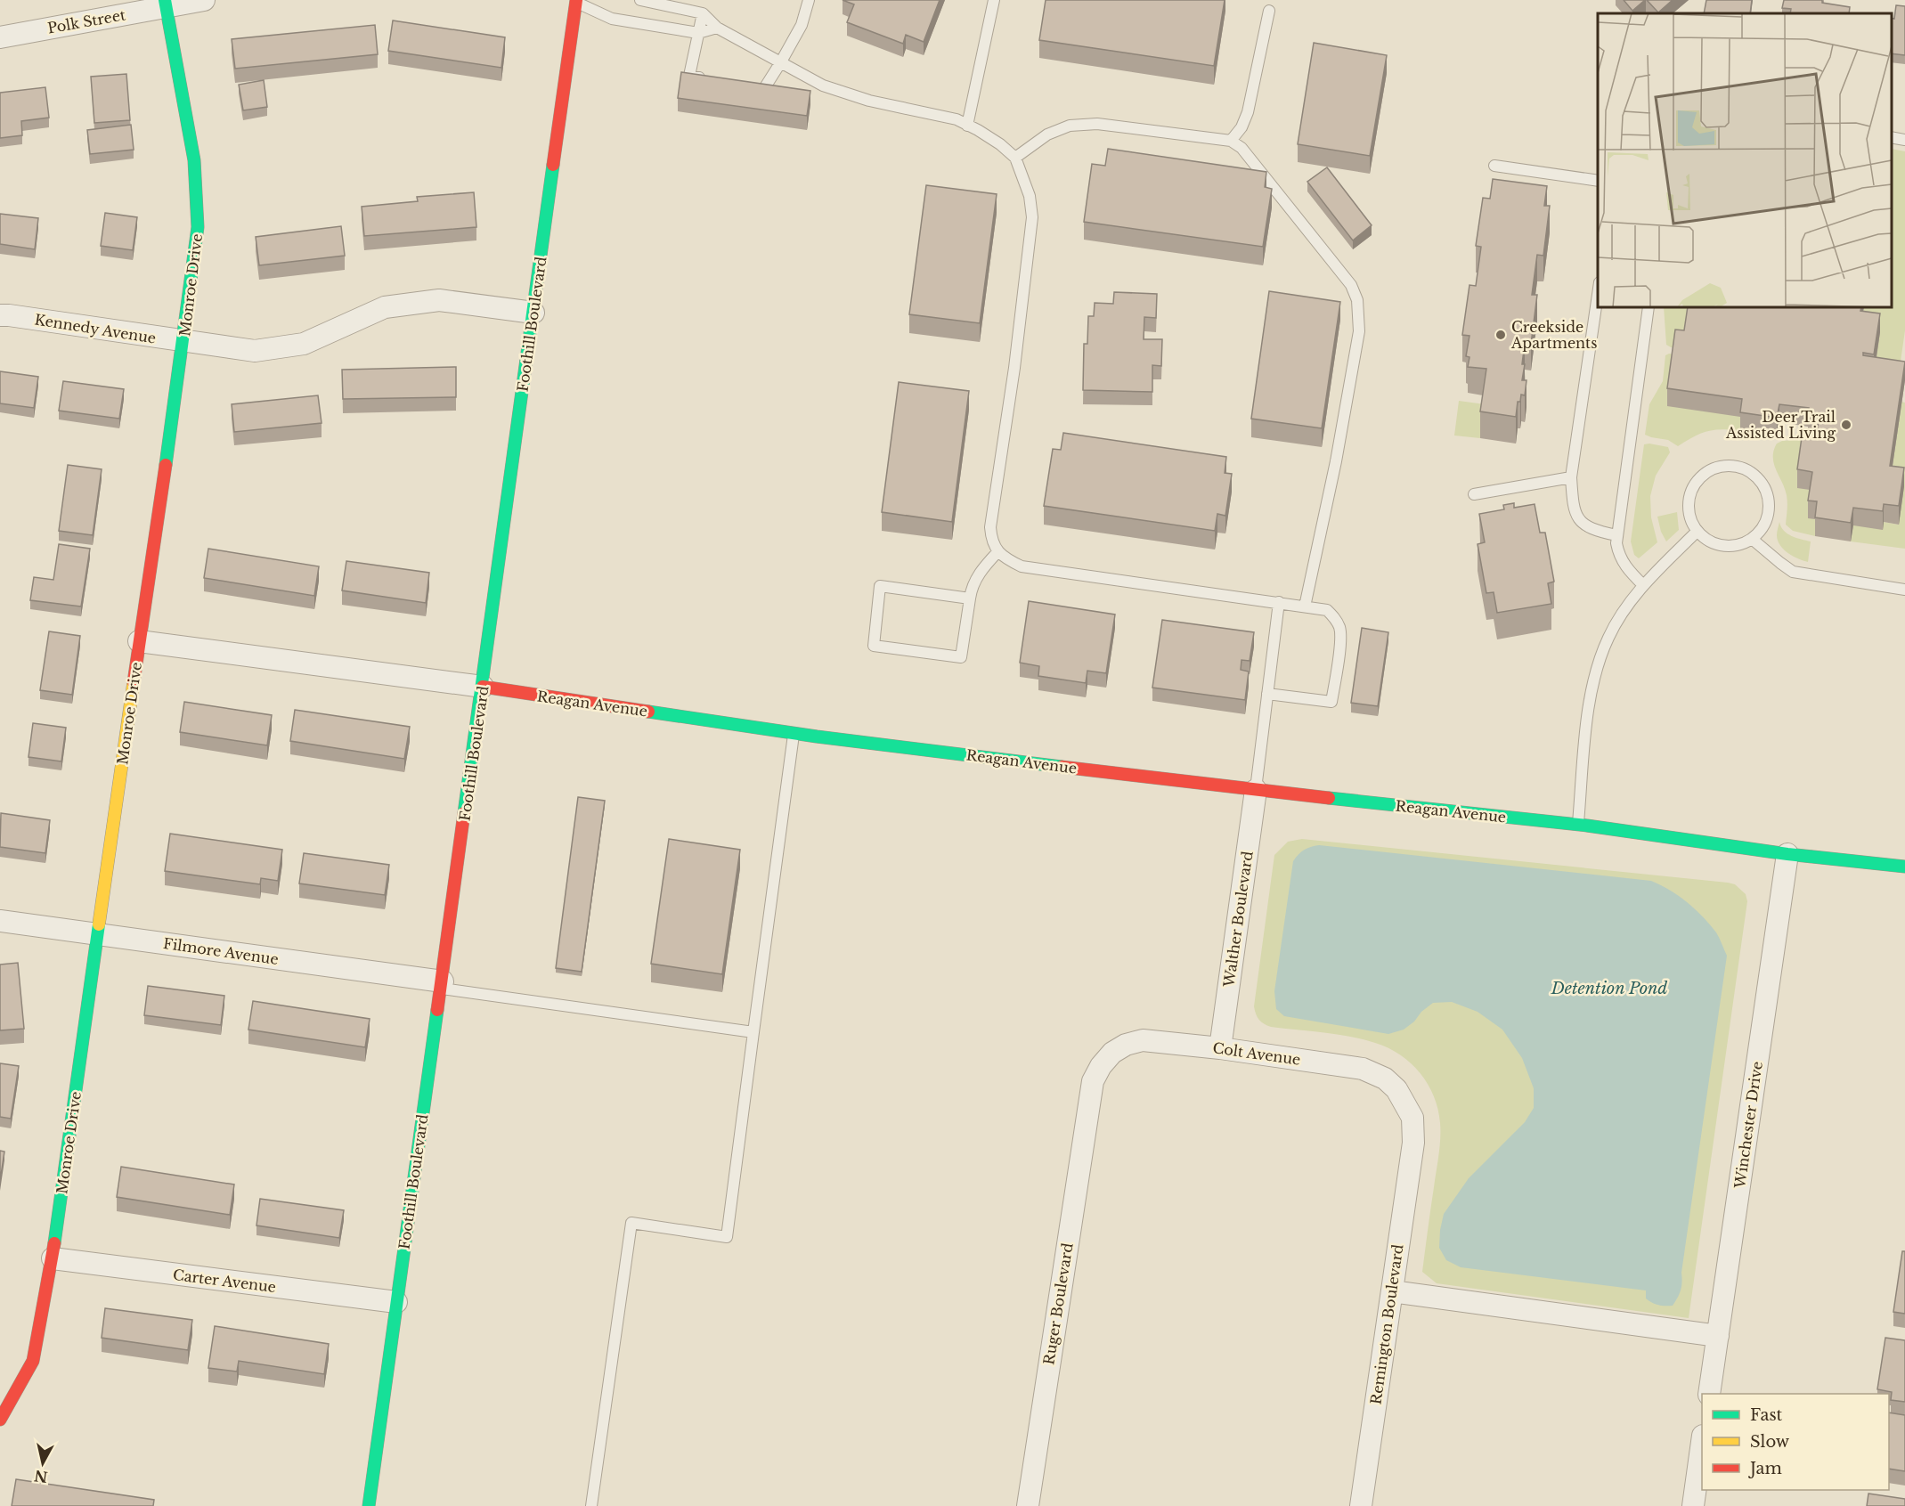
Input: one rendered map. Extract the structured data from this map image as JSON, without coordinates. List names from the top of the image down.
{
  "streets": {
    "street": [
      "Polk Street",
      "Monroe Drive",
      "Foothill Boulevard",
      "Kennedy Avenue",
      "Reagan Avenue",
      "Walther Boulevard",
      "Filmore Avenue",
      "Colt Avenue",
      "Winchester Drive",
      "Carter Avenue",
      "Ruger Boulevard",
      "Remington Boulevard"
    ]
  },
  "crossings": [
    ["Polk Street", "Monroe Drive"],
    ["Monroe Drive", "Kennedy Avenue"],
    ["Monroe Drive", "Reagan Avenue"],
    ["Monroe Drive", "Filmore Avenue"],
    ["Monroe Drive", "Carter Avenue"],
    ["Foothill Boulevard", "Kennedy Avenue"],
    ["Foothill Boulevard", "Reagan Avenue"],
    ["Foothill Boulevard", "Filmore Avenue"],
    ["Foothill Boulevard", "Carter Avenue"],
    ["Reagan Avenue", "Walther Boulevard"],
    ["Reagan Avenue", "Winchester Drive"],
    ["Walther Boulevard", "Colt Avenue"],
    ["Colt Avenue", "Ruger Boulevard"],
    ["Colt Avenue", "Remington Boulevard"]
  ],
  "water": ["Detention Pond"],
  "places": ["Creekside Apartments", "Deer Trail Assisted Living"],
  "legend": ["Fast", "Slow", "Jam"],
  "north": "bottom"
}
